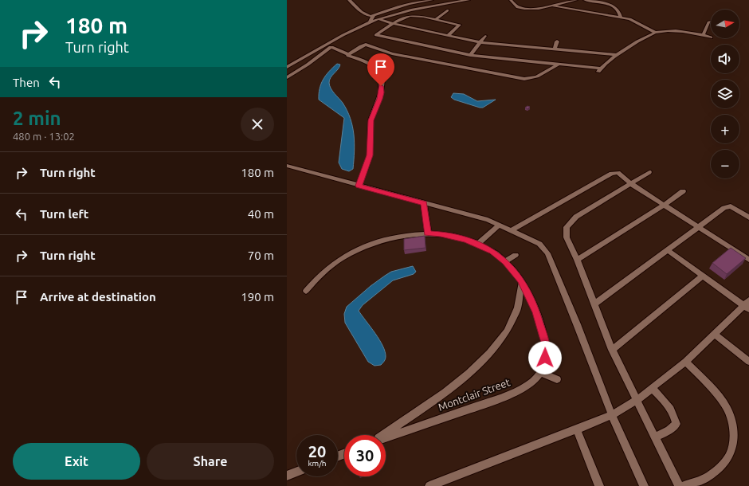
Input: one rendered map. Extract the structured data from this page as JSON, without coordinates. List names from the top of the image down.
{
  "streets": {
    "street": ["Montclair Street"]
  },
  "north": "right",
  "page": {
    "turn": ["180 m", "Turn right"],
    "map_buttons": ["+", "−"],
    "then": "Then",
    "heading": ["2 min", "480 m · 13:02"],
    "list": [
      {
        "name": "Turn right",
        "value": "180 m"
      },
      {
        "name": "Turn left",
        "value": "40 m"
      },
      {
        "name": "Turn right",
        "value": "70 m"
      },
      {
        "name": "Arrive at destination",
        "value": "190 m"
      }
    ],
    "speed": "20 km/h",
    "limit": "30",
    "buttons": ["Exit", "Share"]
  }
}
